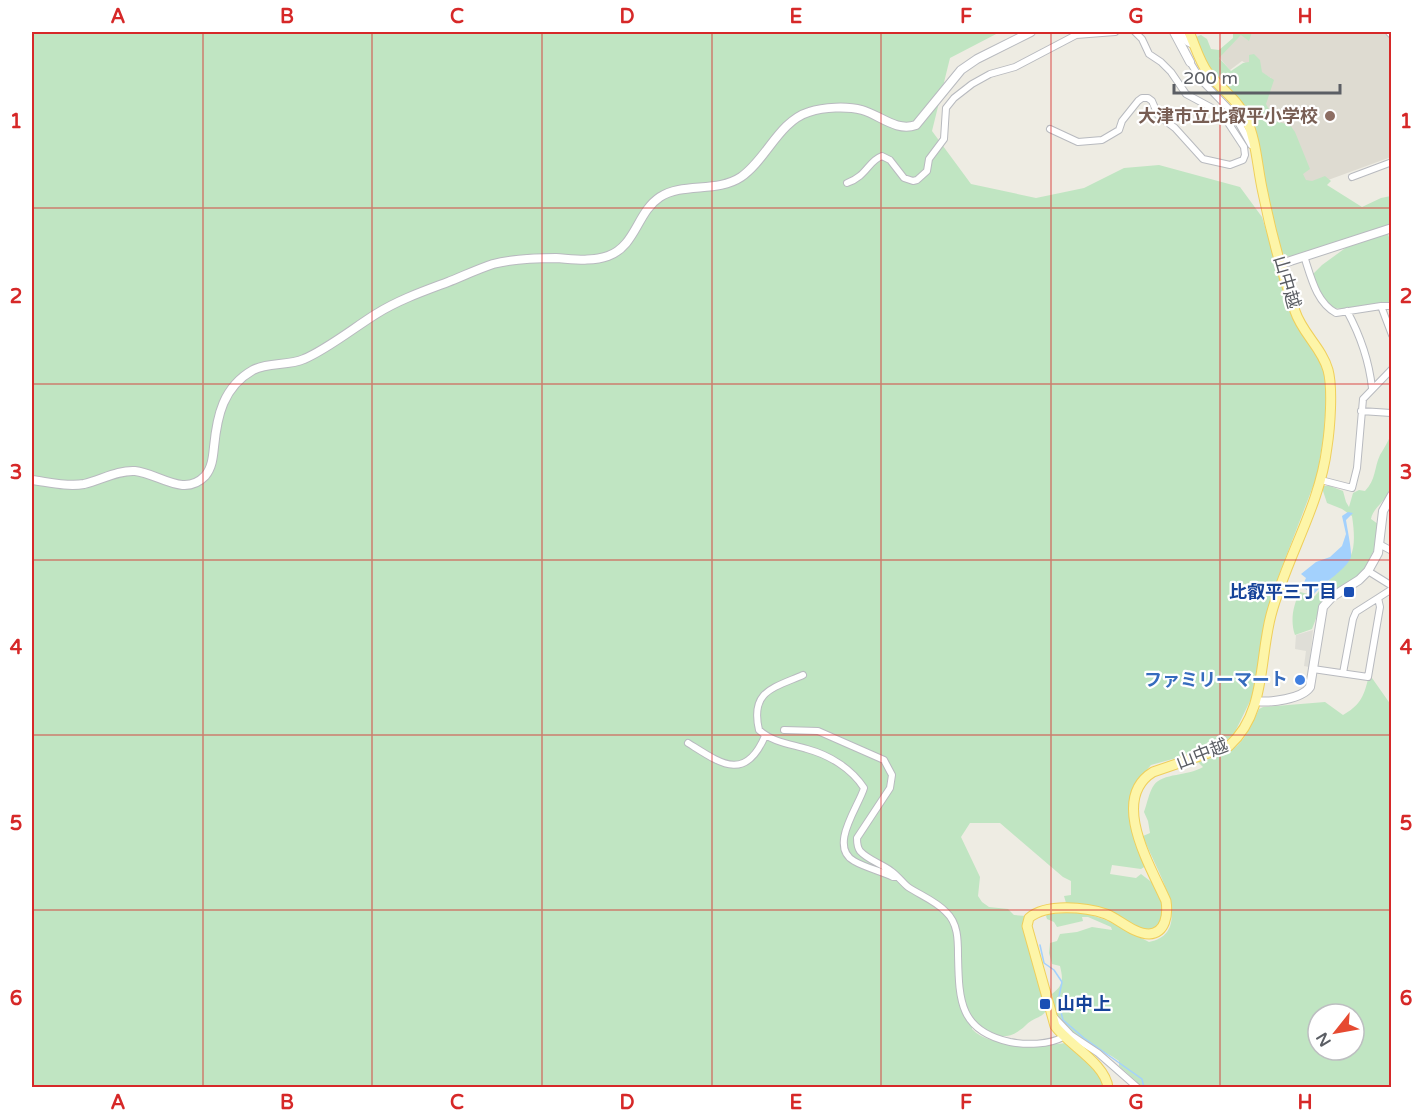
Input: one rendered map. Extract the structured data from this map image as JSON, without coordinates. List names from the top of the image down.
{
  "streets": {
    "main road": ["山中越"]
  },
  "places": {
    "other": ["大津市立比叡平小学校", "ファミリーマート"],
    "transit": ["比叡平三丁目", "山中上"]
  },
  "scale_bar": "200 m",
  "north": "bottom left",
  "grid": {
    "columns": [
      "A",
      "B",
      "C",
      "D",
      "E",
      "F",
      "G",
      "H"
    ],
    "rows": [
      "1",
      "2",
      "3",
      "4",
      "5",
      "6"
    ]
  }
}
